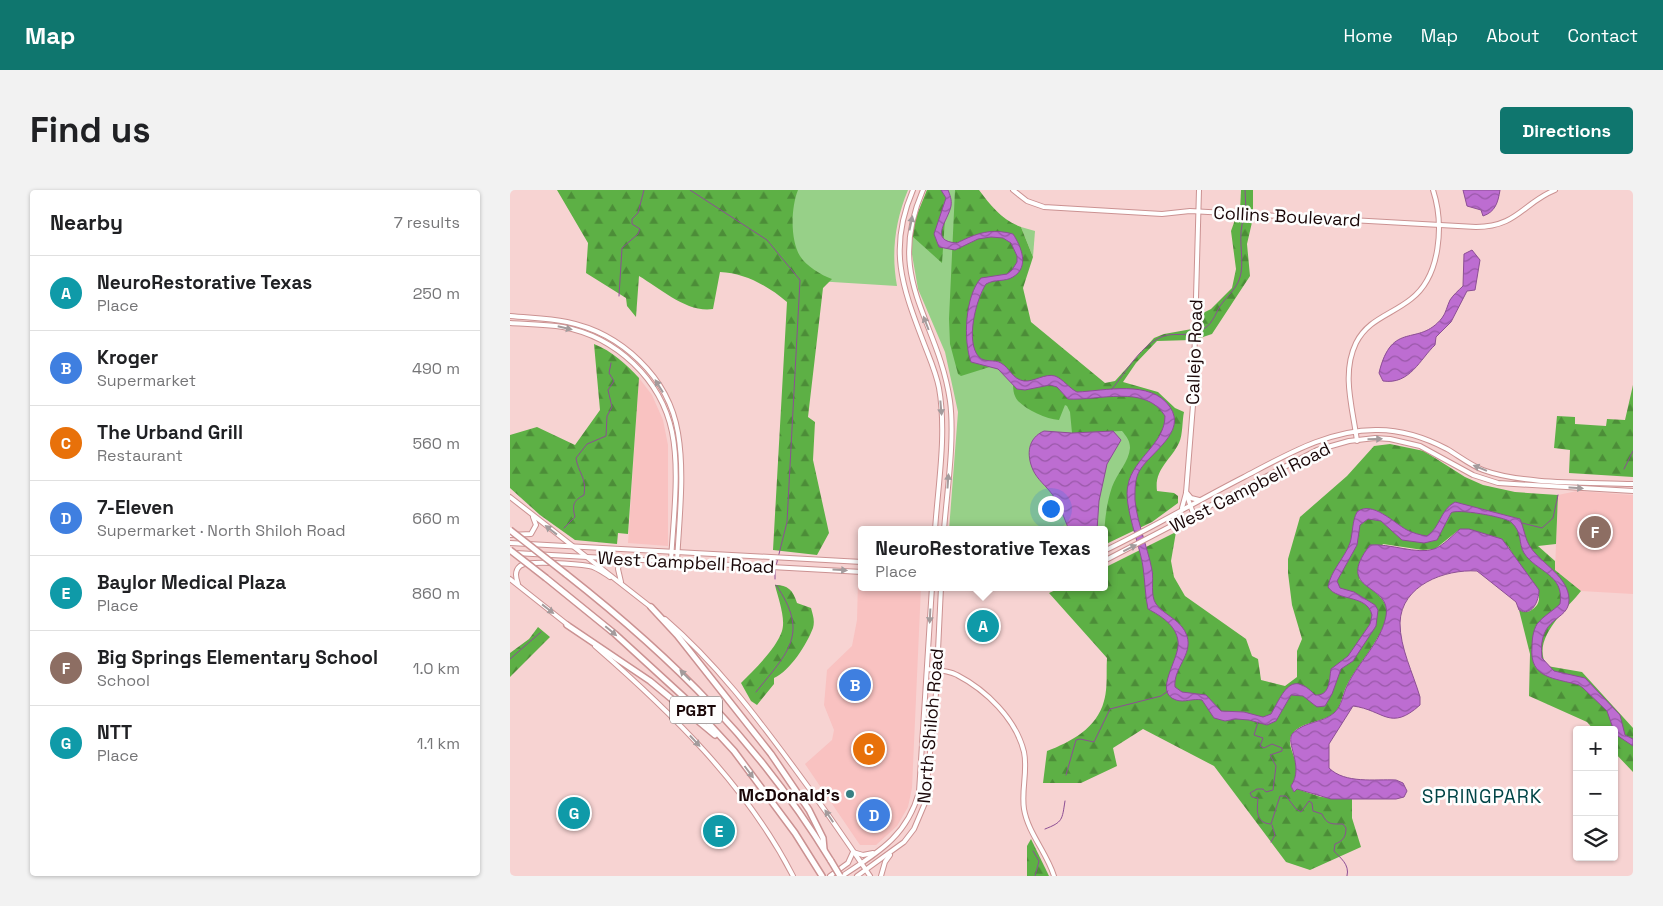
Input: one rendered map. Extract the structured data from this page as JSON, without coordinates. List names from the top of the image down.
{
  "streets": {
    "highway": ["PGBT"],
    "main road": [
      "Collins Boulevard",
      "Callejo Road",
      "West Campbell Road",
      "North Shiloh Road"
    ]
  },
  "crossings": [
    ["Collins Boulevard", "Callejo Road"],
    ["Callejo Road", "West Campbell Road"],
    ["West Campbell Road", "PGBT"],
    ["PGBT", "North Shiloh Road"]
  ],
  "districts": ["SPRINGPARK"],
  "places": ["McDonald's"],
  "page": {
    "header": "Map",
    "nav": [
      "Home",
      "Map",
      "About",
      "Contact"
    ],
    "buttons": "Directions",
    "title": "Find us",
    "heading": ["Nearby", "7 results"],
    "list": [
      {
        "mark": "A",
        "name": "NeuroRestorative Texas",
        "note": "Place",
        "value": "250 m"
      },
      {
        "mark": "B",
        "name": "Kroger",
        "note": "Supermarket",
        "value": "490 m"
      },
      {
        "mark": "C",
        "name": "The Urband Grill",
        "note": "Restaurant",
        "value": "560 m"
      },
      {
        "mark": "D",
        "name": "7-Eleven",
        "note": "Supermarket · North Shiloh Road",
        "value": "660 m"
      },
      {
        "mark": "E",
        "name": "Baylor Medical Plaza",
        "note": "Place",
        "value": "860 m"
      },
      {
        "mark": "F",
        "name": "Big Springs Elementary School",
        "note": "School",
        "value": "1.0 km"
      },
      {
        "mark": "G",
        "name": "NTT",
        "note": "Place",
        "value": "1.1 km"
      }
    ],
    "pins": [
      "F",
      "A",
      "B",
      "C",
      "G",
      "D",
      "E"
    ],
    "popup": ["NeuroRestorative Texas", "Place"],
    "map_buttons": ["+", "−"]
  }
}
